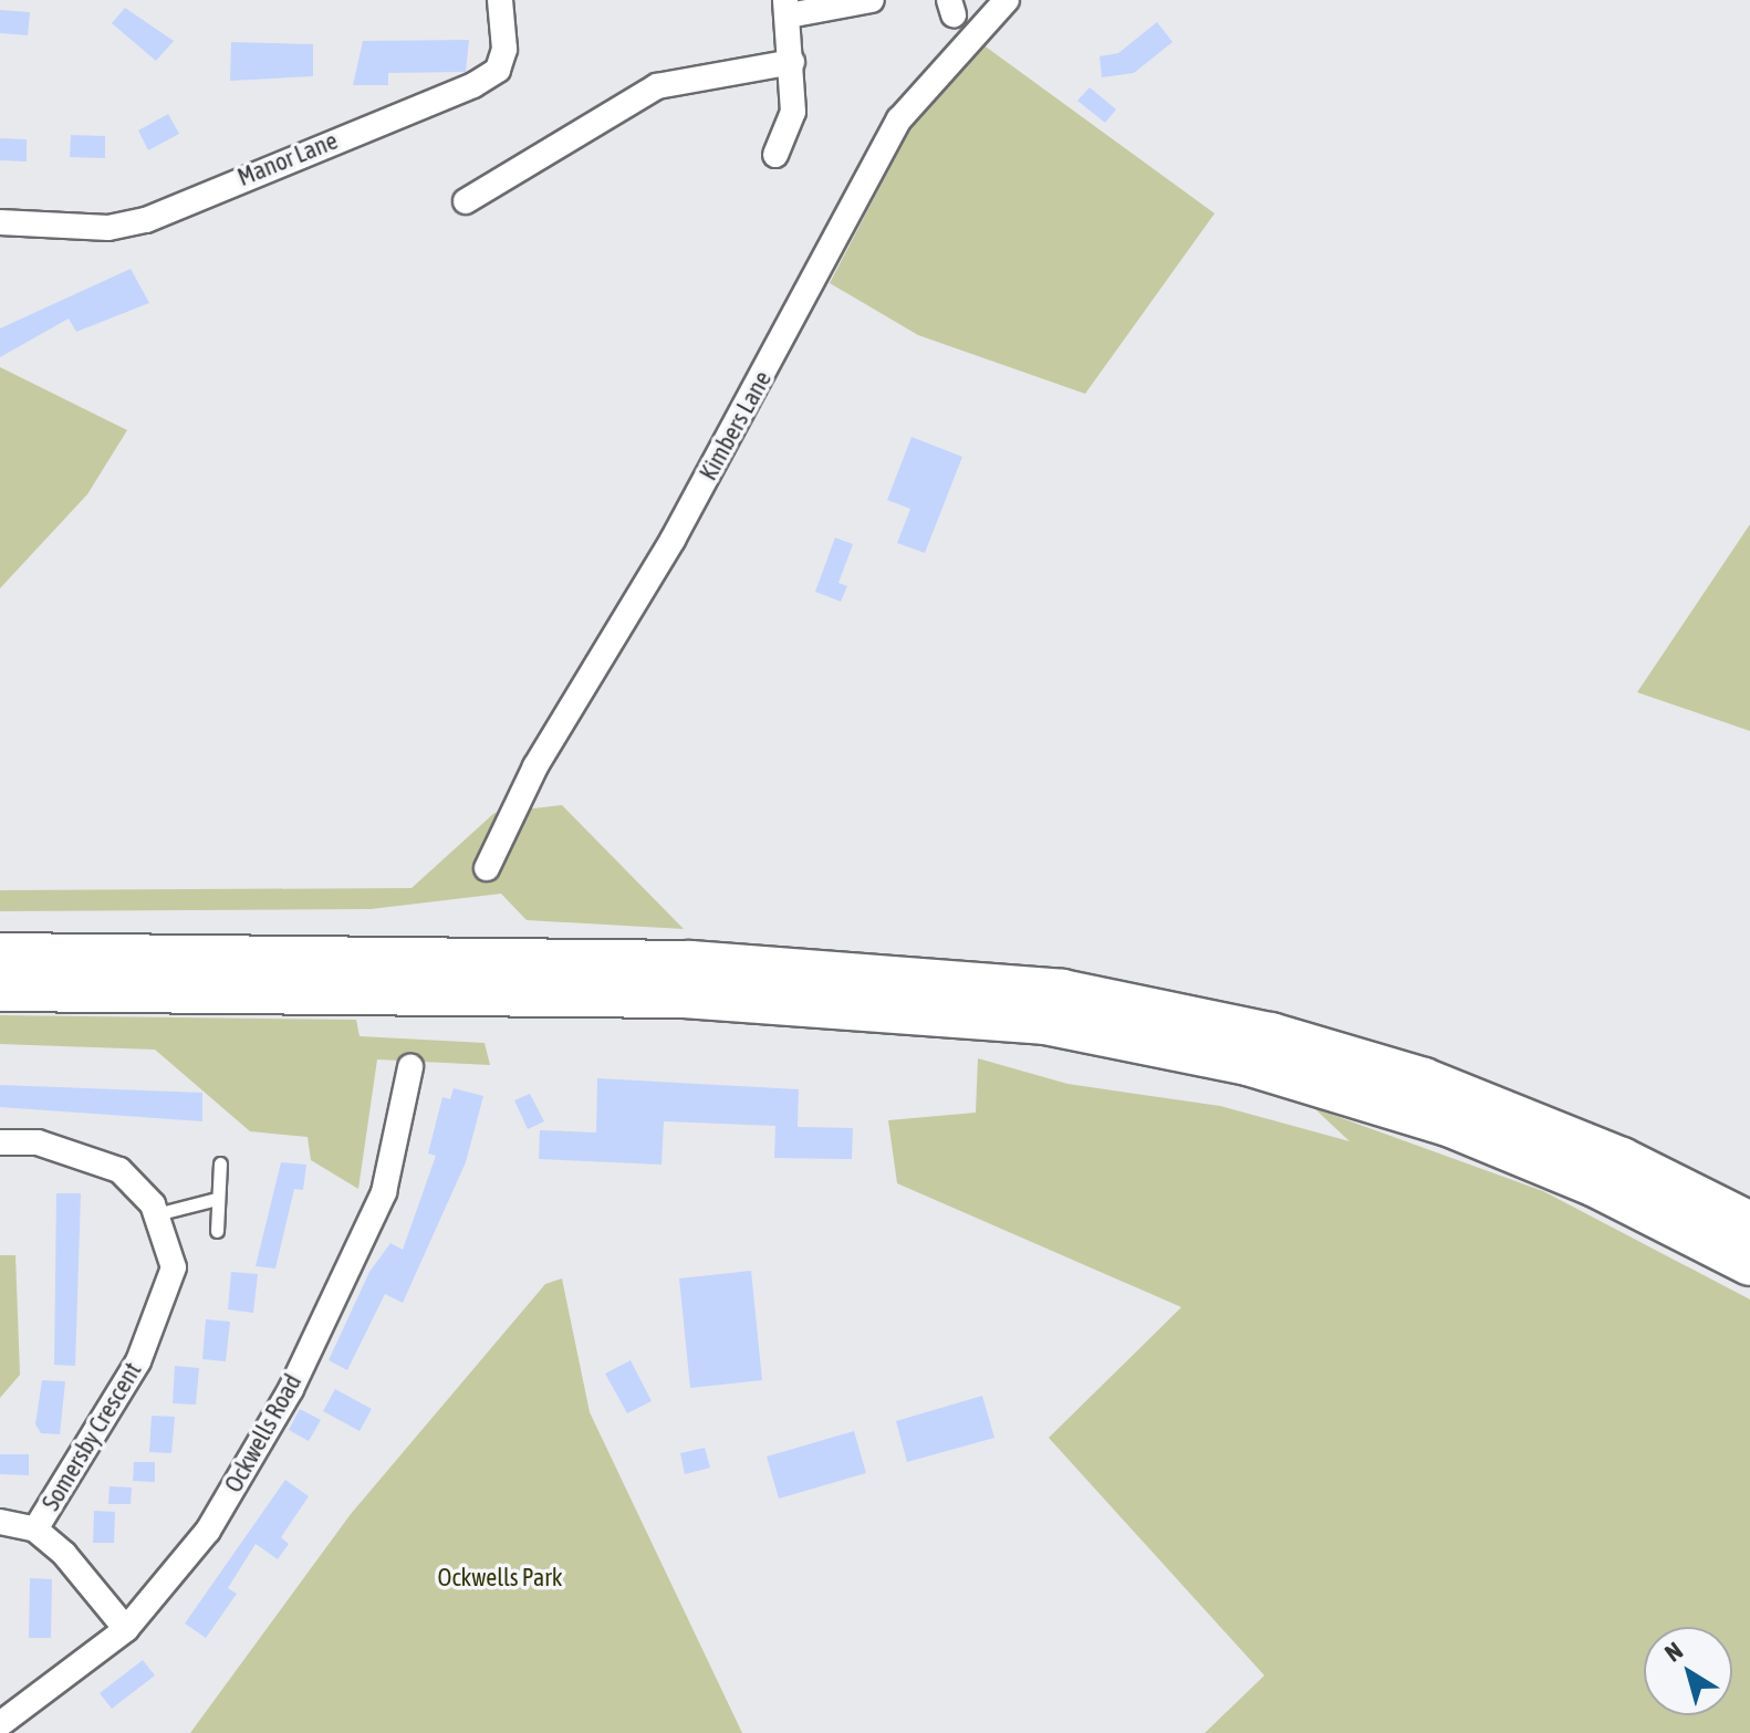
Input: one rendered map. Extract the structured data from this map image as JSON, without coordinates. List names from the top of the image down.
{
  "streets": {
    "street": [
      "Manor Lane",
      "Kimbers Lane",
      "Ockwells Road",
      "Somersby Crescent"
    ]
  },
  "parks": ["Ockwells Park"],
  "north": "top left"
}
